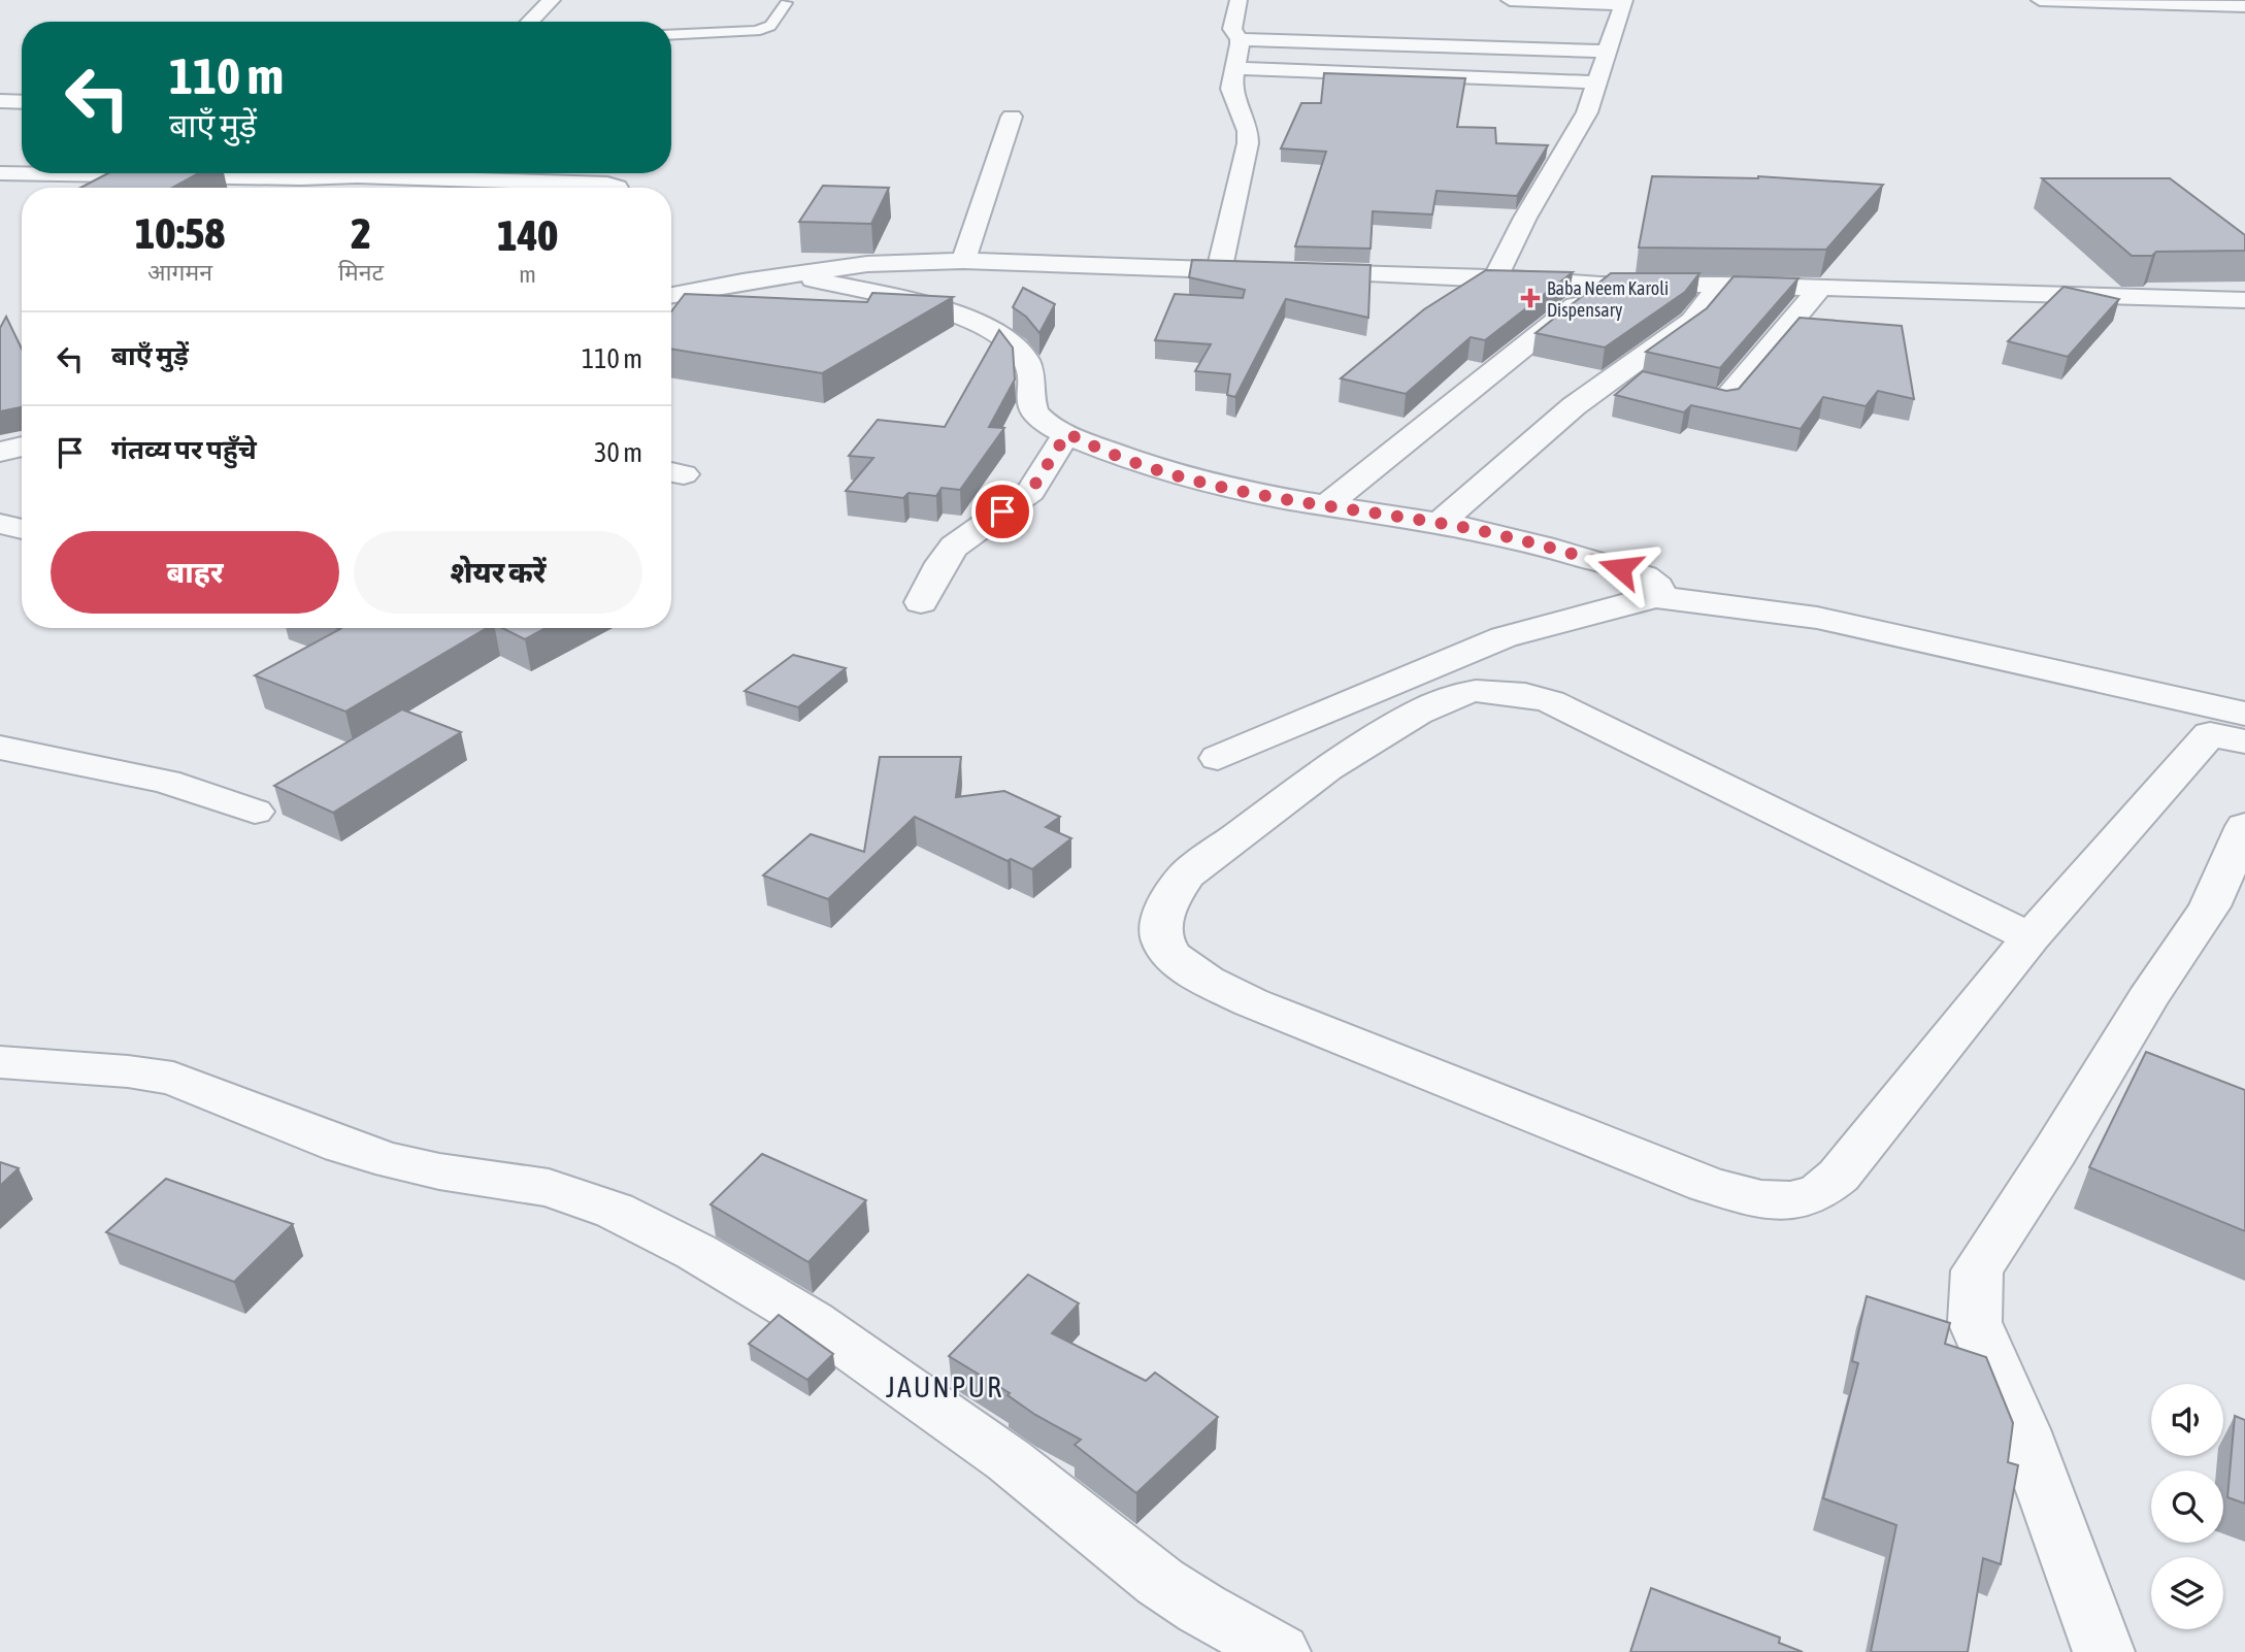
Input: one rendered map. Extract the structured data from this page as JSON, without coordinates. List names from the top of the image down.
{
  "districts": ["JAUNPUR"],
  "places": {
    "health": ["Baba Neem Karoli Dispensary"]
  },
  "page": {
    "turn": ["110 m", "बाएँ मुड़ें"],
    "eta": [
      "10:58",
      "आगमन",
      "2",
      "मिनट",
      "140",
      "m"
    ],
    "list": [
      {
        "name": "बाएँ मुड़ें",
        "value": "110 m"
      },
      {
        "name": "गंतव्य पर पहुँचे",
        "value": "30 m"
      }
    ],
    "buttons": ["बाहर", "शेयर करें"]
  }
}
